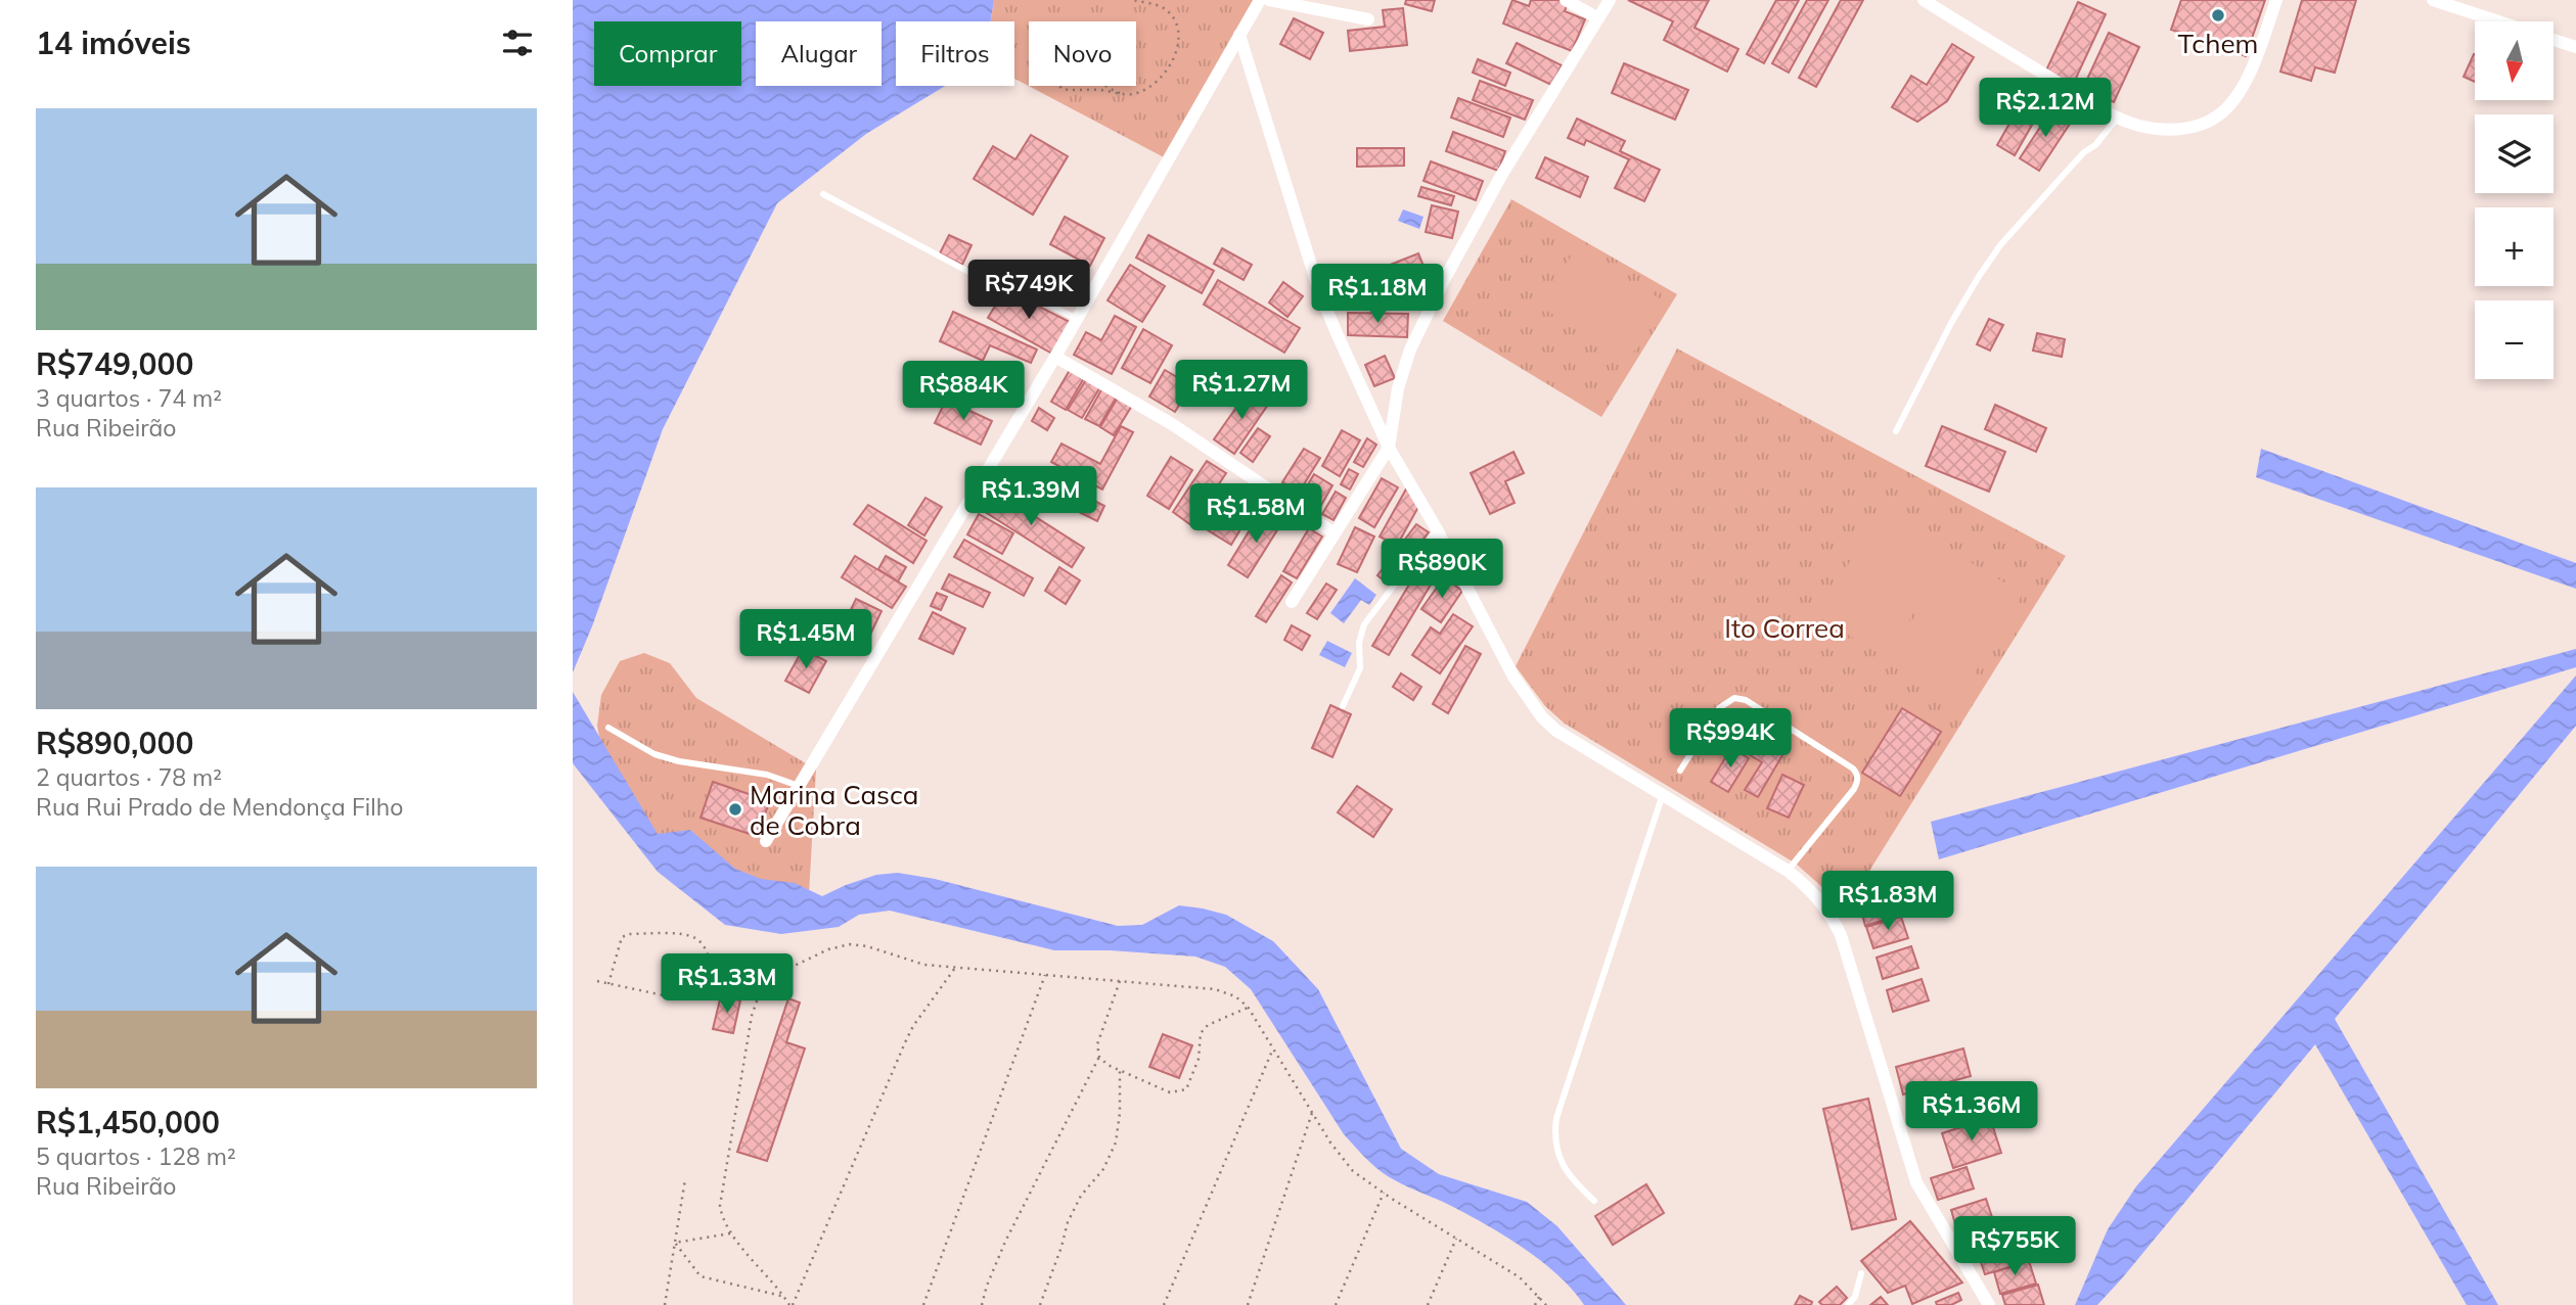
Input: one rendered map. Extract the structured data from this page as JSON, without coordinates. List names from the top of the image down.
{
  "parks": ["Ito Correa"],
  "places": ["Tchem", "Marina Casca de Cobra"],
  "north": "bottom",
  "page": {
    "heading": "14 imóveis",
    "map_buttons": ["+", "−"],
    "chip": [
      "Comprar",
      "Alugar",
      "Filtros",
      "Novo"
    ],
    "price": [
      "R$2.12M",
      "R$749K",
      "R$1.18M",
      "R$1.27M",
      "R$884K",
      "R$1.39M",
      "R$1.58M",
      "R$890K",
      "R$1.45M",
      "R$994K",
      "R$1.83M",
      "R$1.33M",
      "R$1.36M",
      "R$755K"
    ],
    "list": [
      {
        "name": "R$749,000",
        "note": "3 quartos · 74 m² · Rua Ribeirão"
      },
      {
        "name": "R$890,000",
        "note": "2 quartos · 78 m² · Rua Rui Prado de Mendonça Filho"
      },
      {
        "name": "R$1,450,000",
        "note": "5 quartos · 128 m² · Rua Ribeirão"
      }
    ]
  }
}
